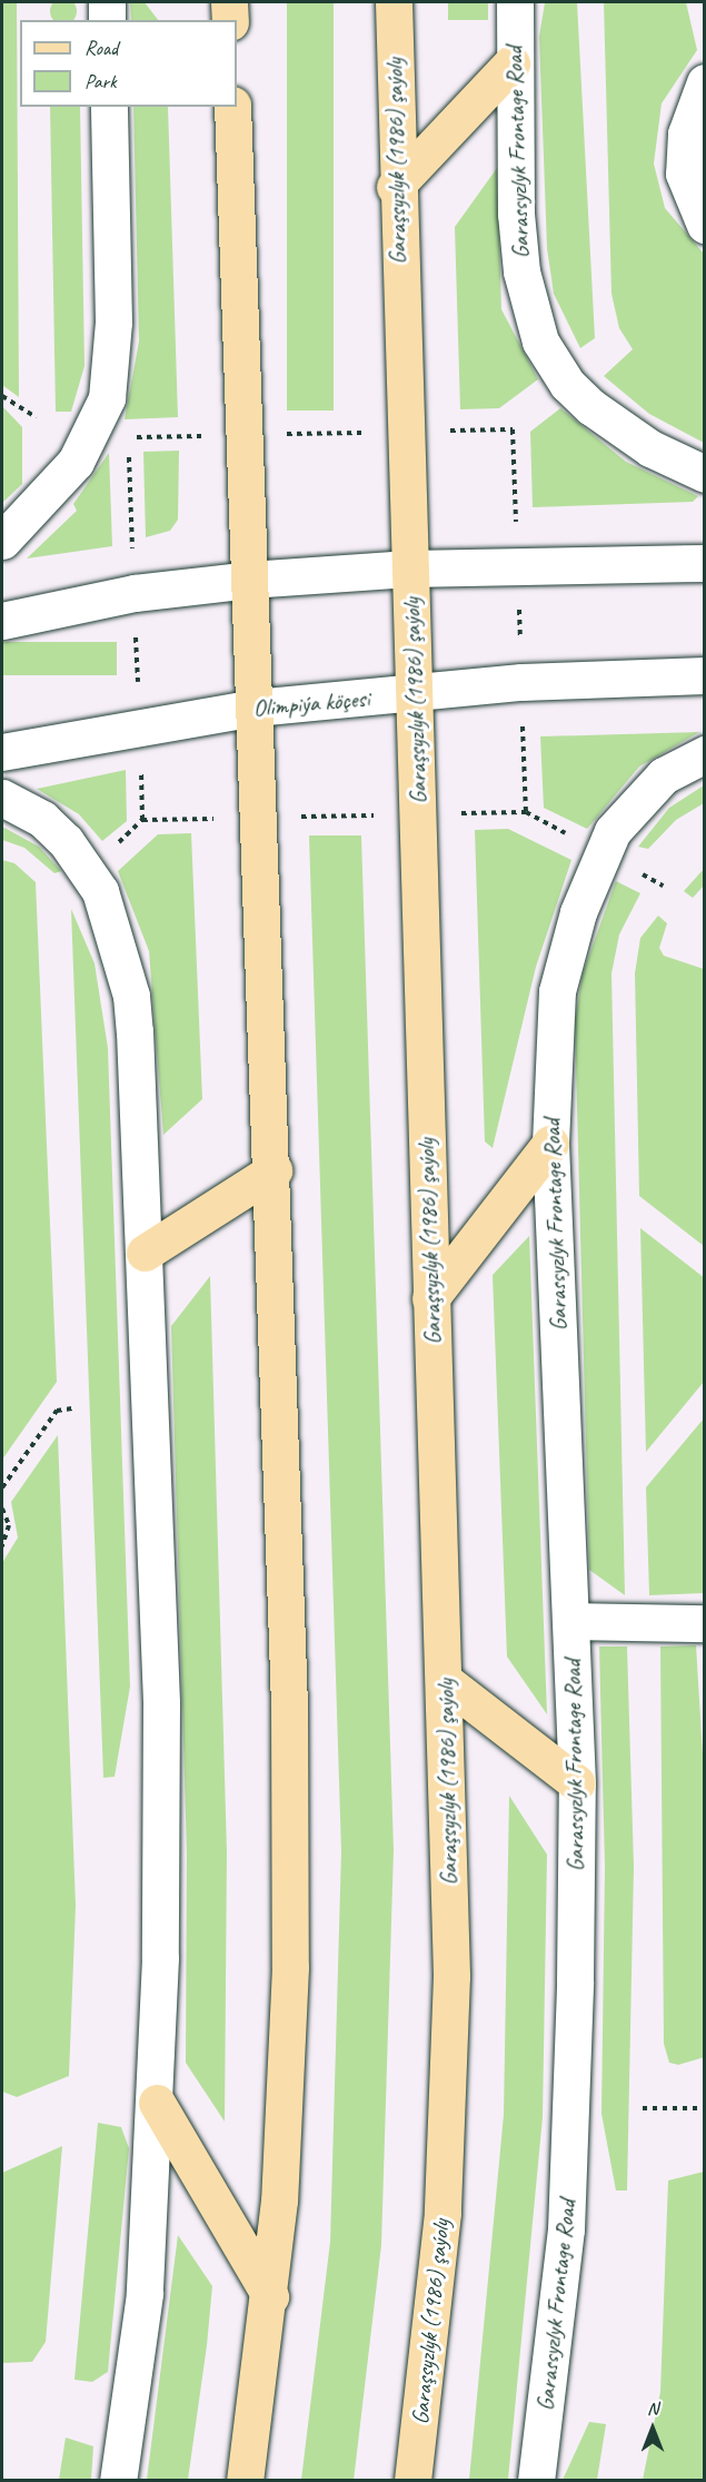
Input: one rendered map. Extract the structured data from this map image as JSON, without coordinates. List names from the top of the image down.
{
  "streets": {
    "main road": ["Garaşsyzlyk (1986) şaýoly"],
    "street": ["Garassyzlyk Frontage Road", "Olimpiýa köçesi"]
  },
  "crossings": [
    ["Garaşsyzlyk (1986) şaýoly", "Olimpiýa köçesi"]
  ],
  "legend": ["Road", "Park"],
  "north": "top"
}
